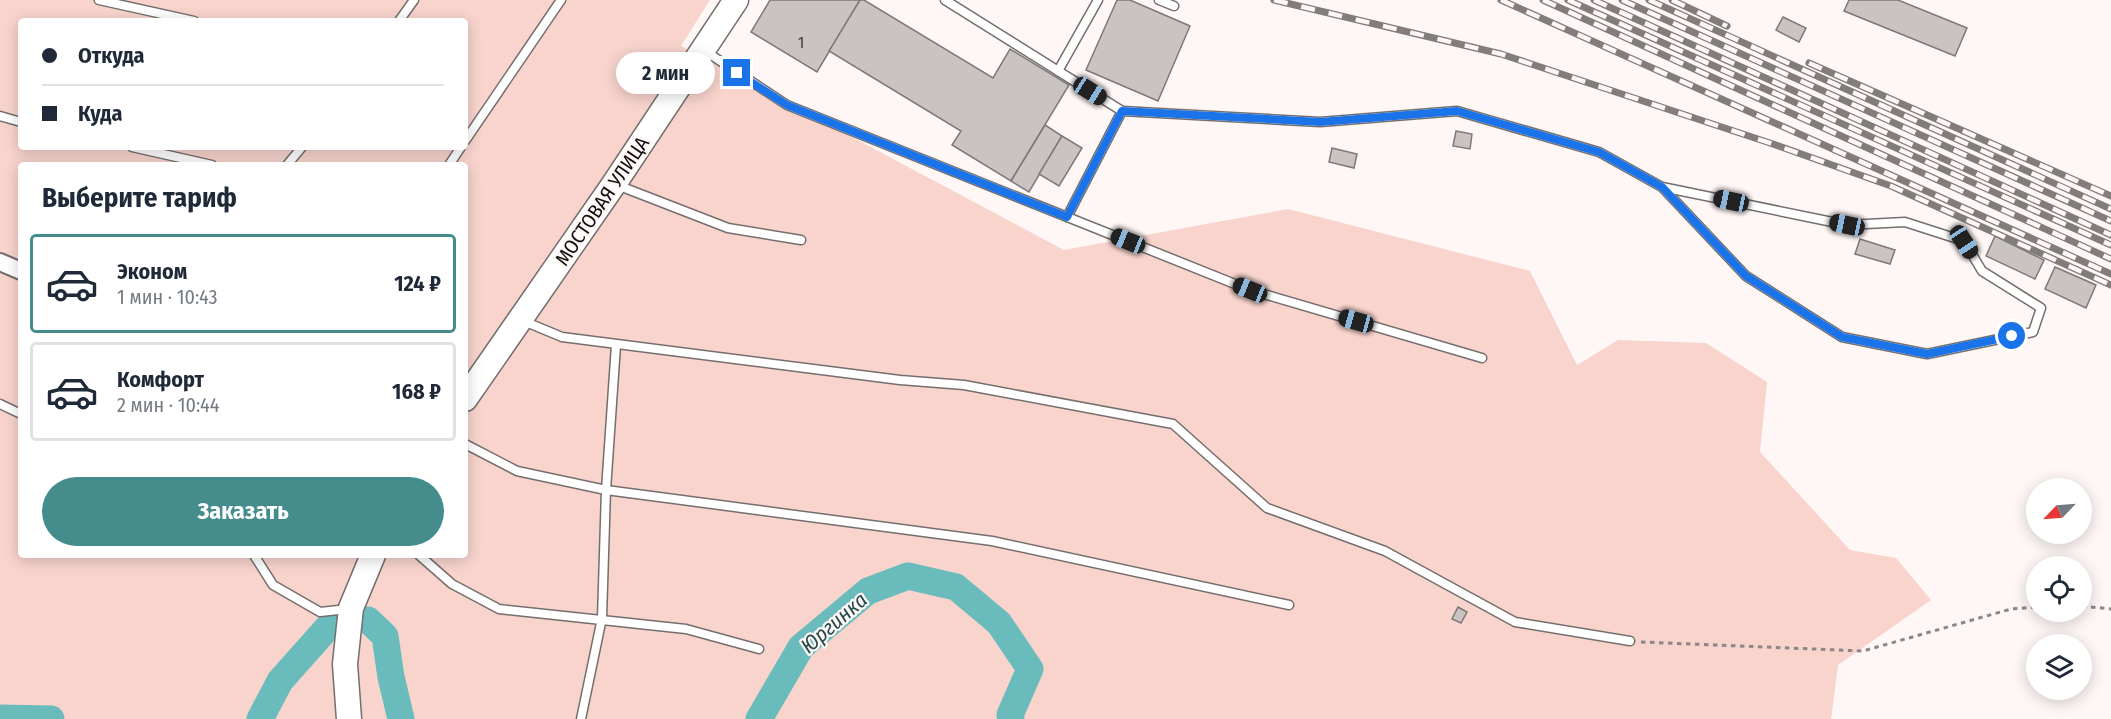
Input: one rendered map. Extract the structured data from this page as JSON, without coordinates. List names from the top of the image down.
{
  "streets": {
    "street": ["МОСТОВАЯ УЛИЦА"]
  },
  "water": ["Юргинка"],
  "house_numbers": ["1"],
  "north": "bottom left",
  "page": {
    "banner": ["Откуда", "Куда"],
    "bubble": "2 мин",
    "heading": "Выберите тариф",
    "list": [
      {
        "name": "Эконом",
        "note": "1 мин · 10:43",
        "value": "124 ₽"
      },
      {
        "name": "Комфорт",
        "note": "2 мин · 10:44",
        "value": "168 ₽"
      }
    ],
    "buttons": "Заказать"
  }
}
